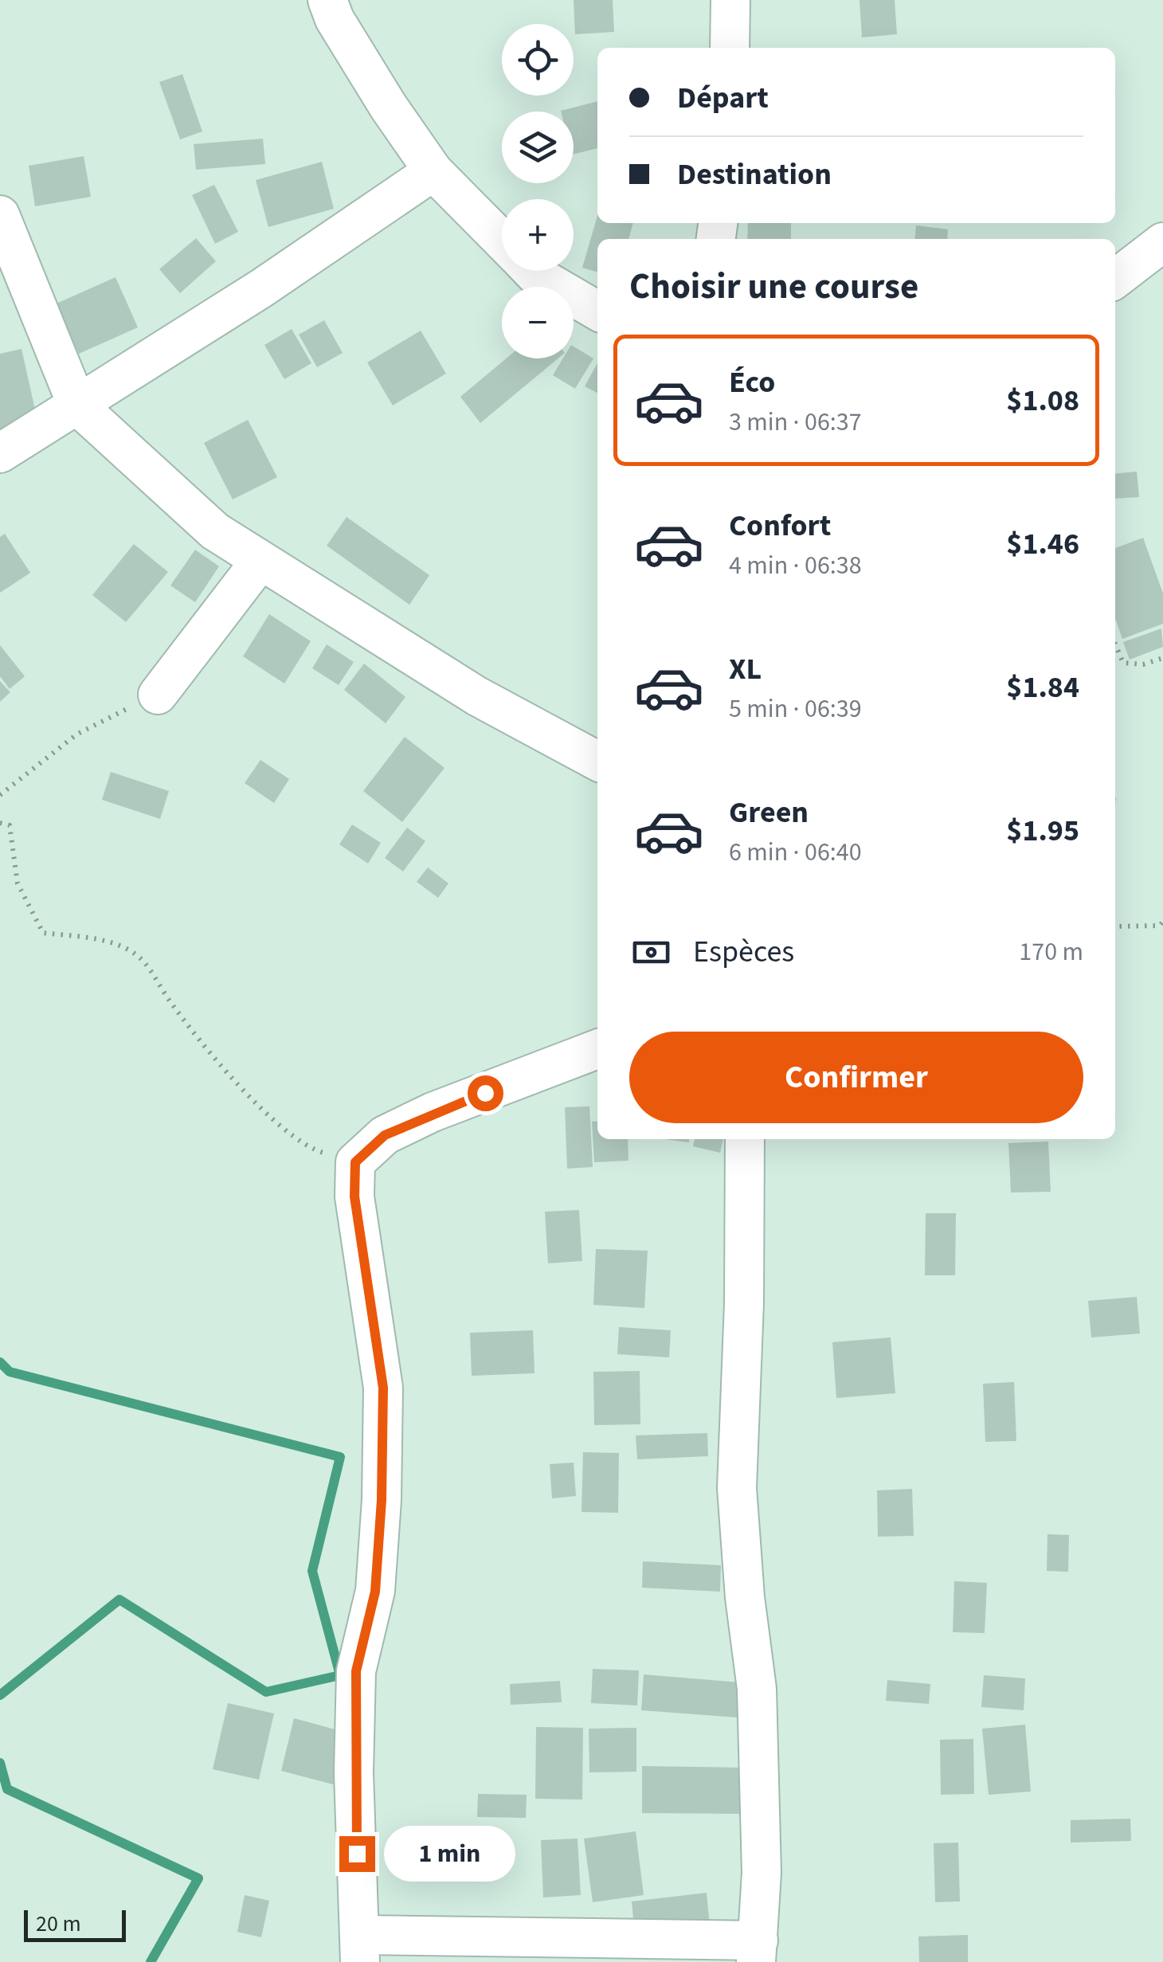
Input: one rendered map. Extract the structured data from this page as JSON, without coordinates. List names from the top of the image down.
{
  "scale_bar": "20 m",
  "page": {
    "map_buttons": ["+", "−"],
    "banner": ["Départ", "Destination"],
    "heading": "Choisir une course",
    "list": [
      {
        "name": "Éco",
        "note": "3 min · 06:37",
        "value": "$1.08"
      },
      {
        "name": "Confort",
        "note": "4 min · 06:38",
        "value": "$1.46"
      },
      {
        "name": "XL",
        "note": "5 min · 06:39",
        "value": "$1.84"
      },
      {
        "name": "Green",
        "note": "6 min · 06:40",
        "value": "$1.95"
      }
    ],
    "pay": ["Espèces", "170 m"],
    "buttons": "Confirmer",
    "bubble": "1 min",
    "scale": "20 m"
  }
}
